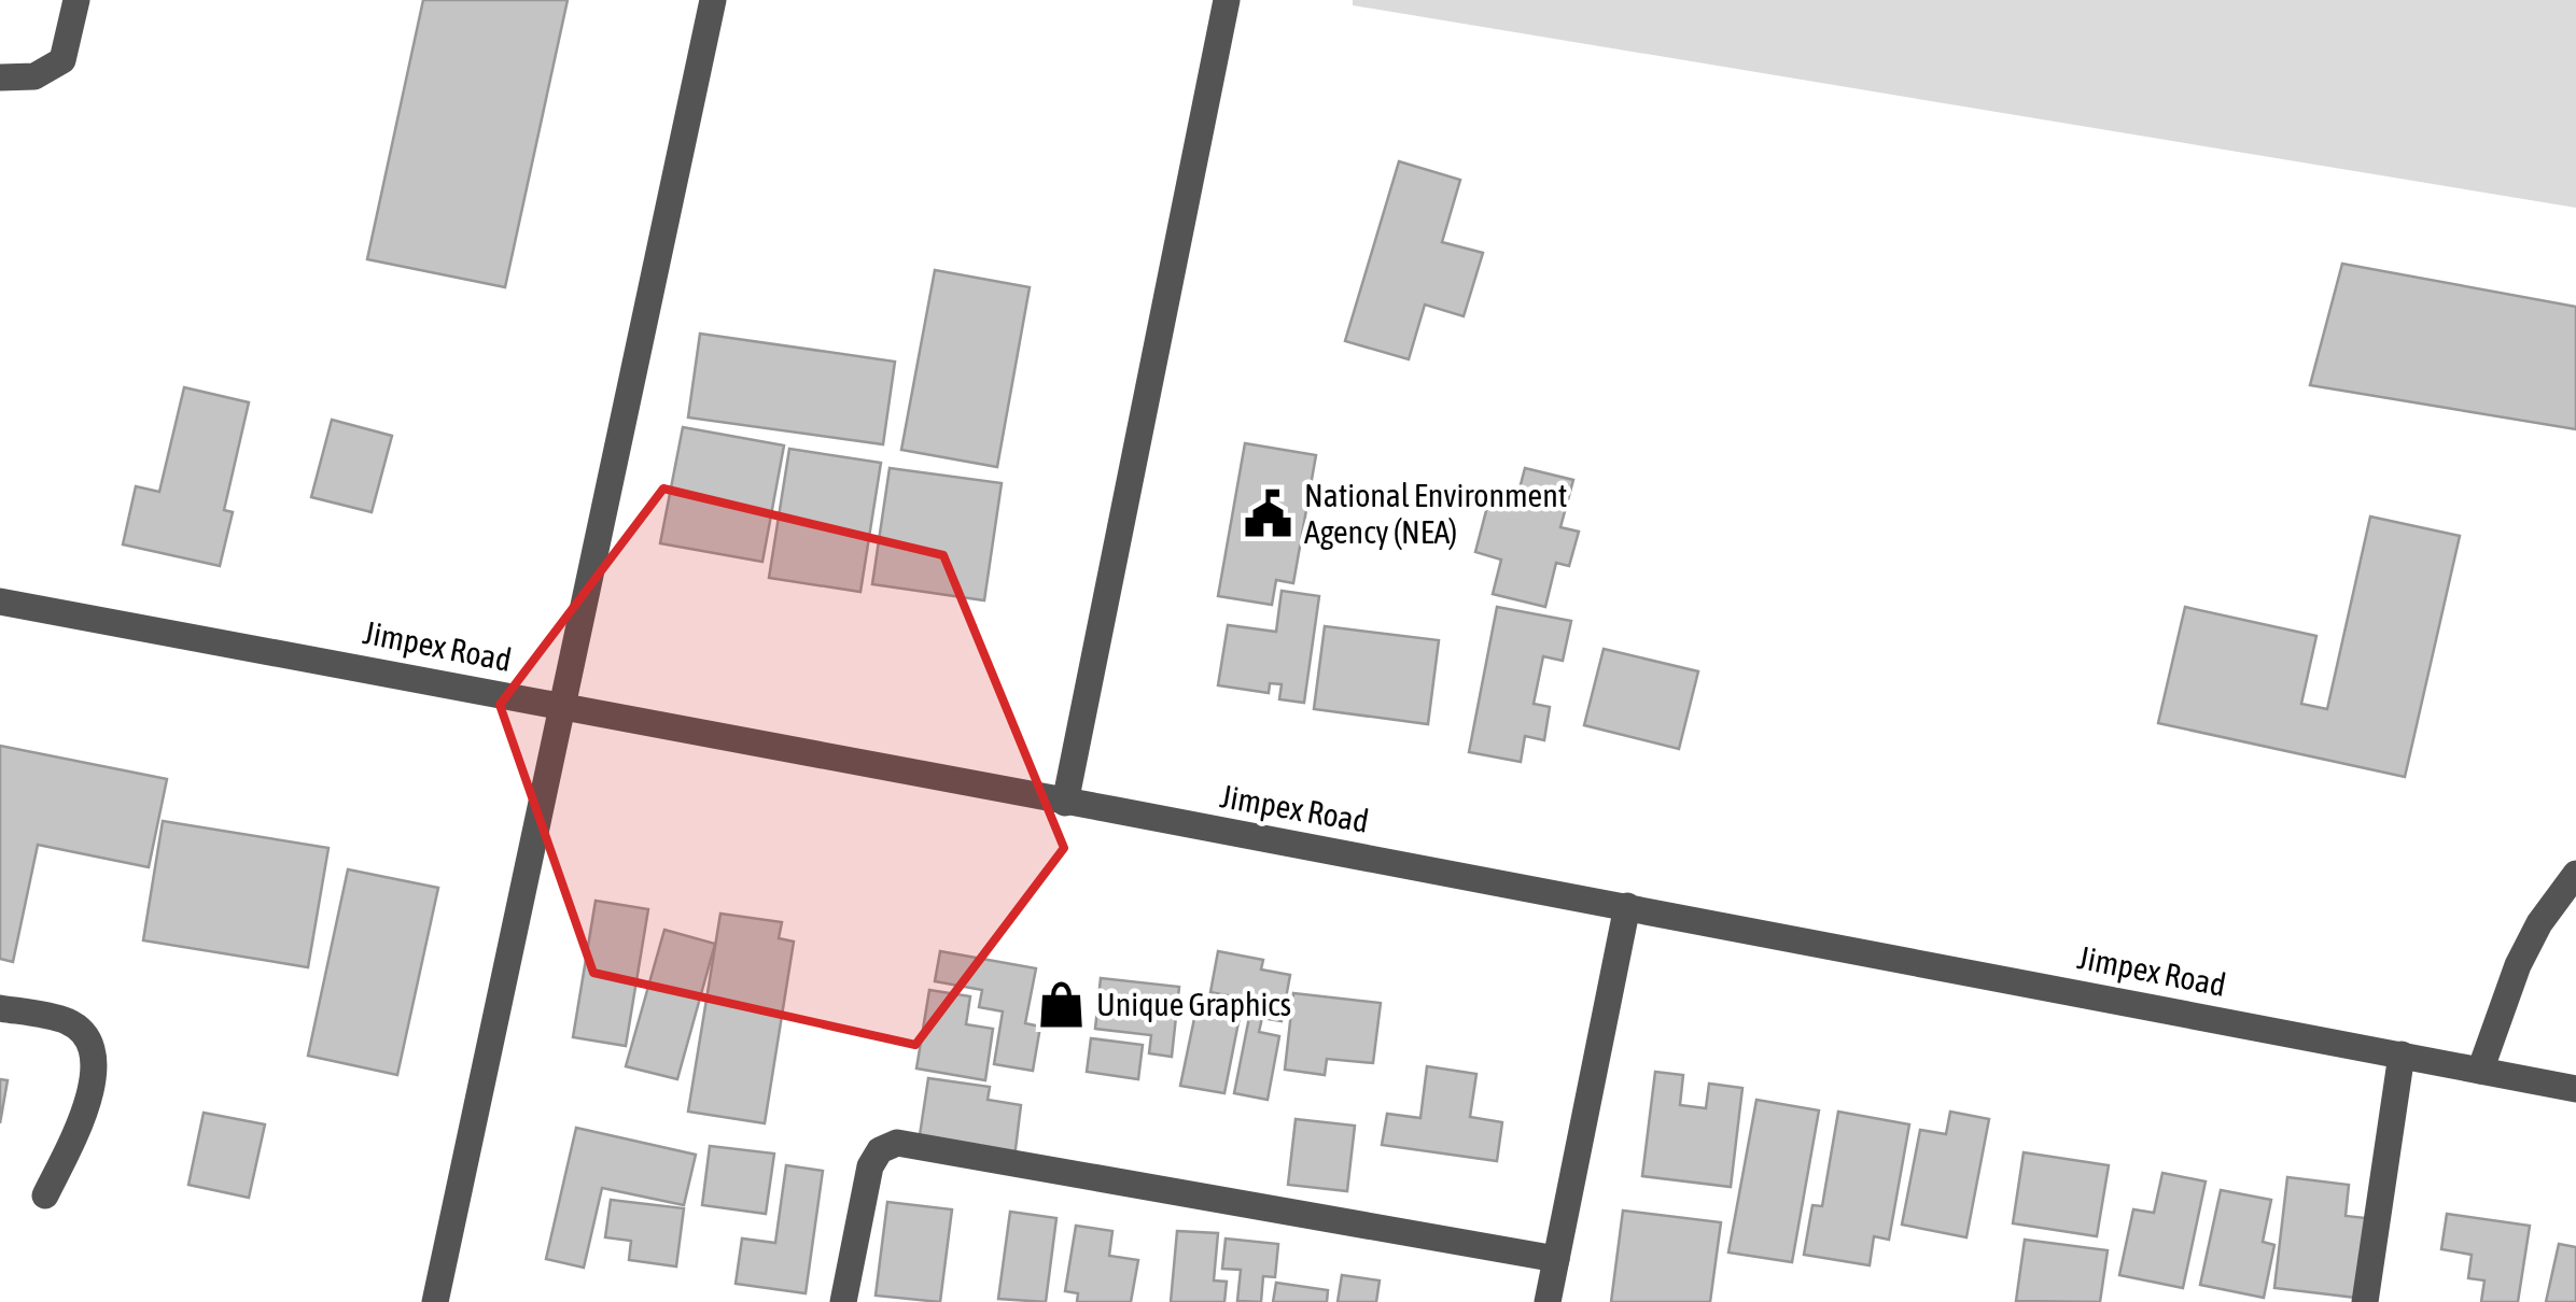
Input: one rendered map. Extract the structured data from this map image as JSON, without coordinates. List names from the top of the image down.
{
  "streets": {
    "street": ["Jimpex Road"]
  },
  "places": {
    "public building": ["National Environment Agency (NEA)"],
    "shop": ["Unique Graphics"]
  }
}
